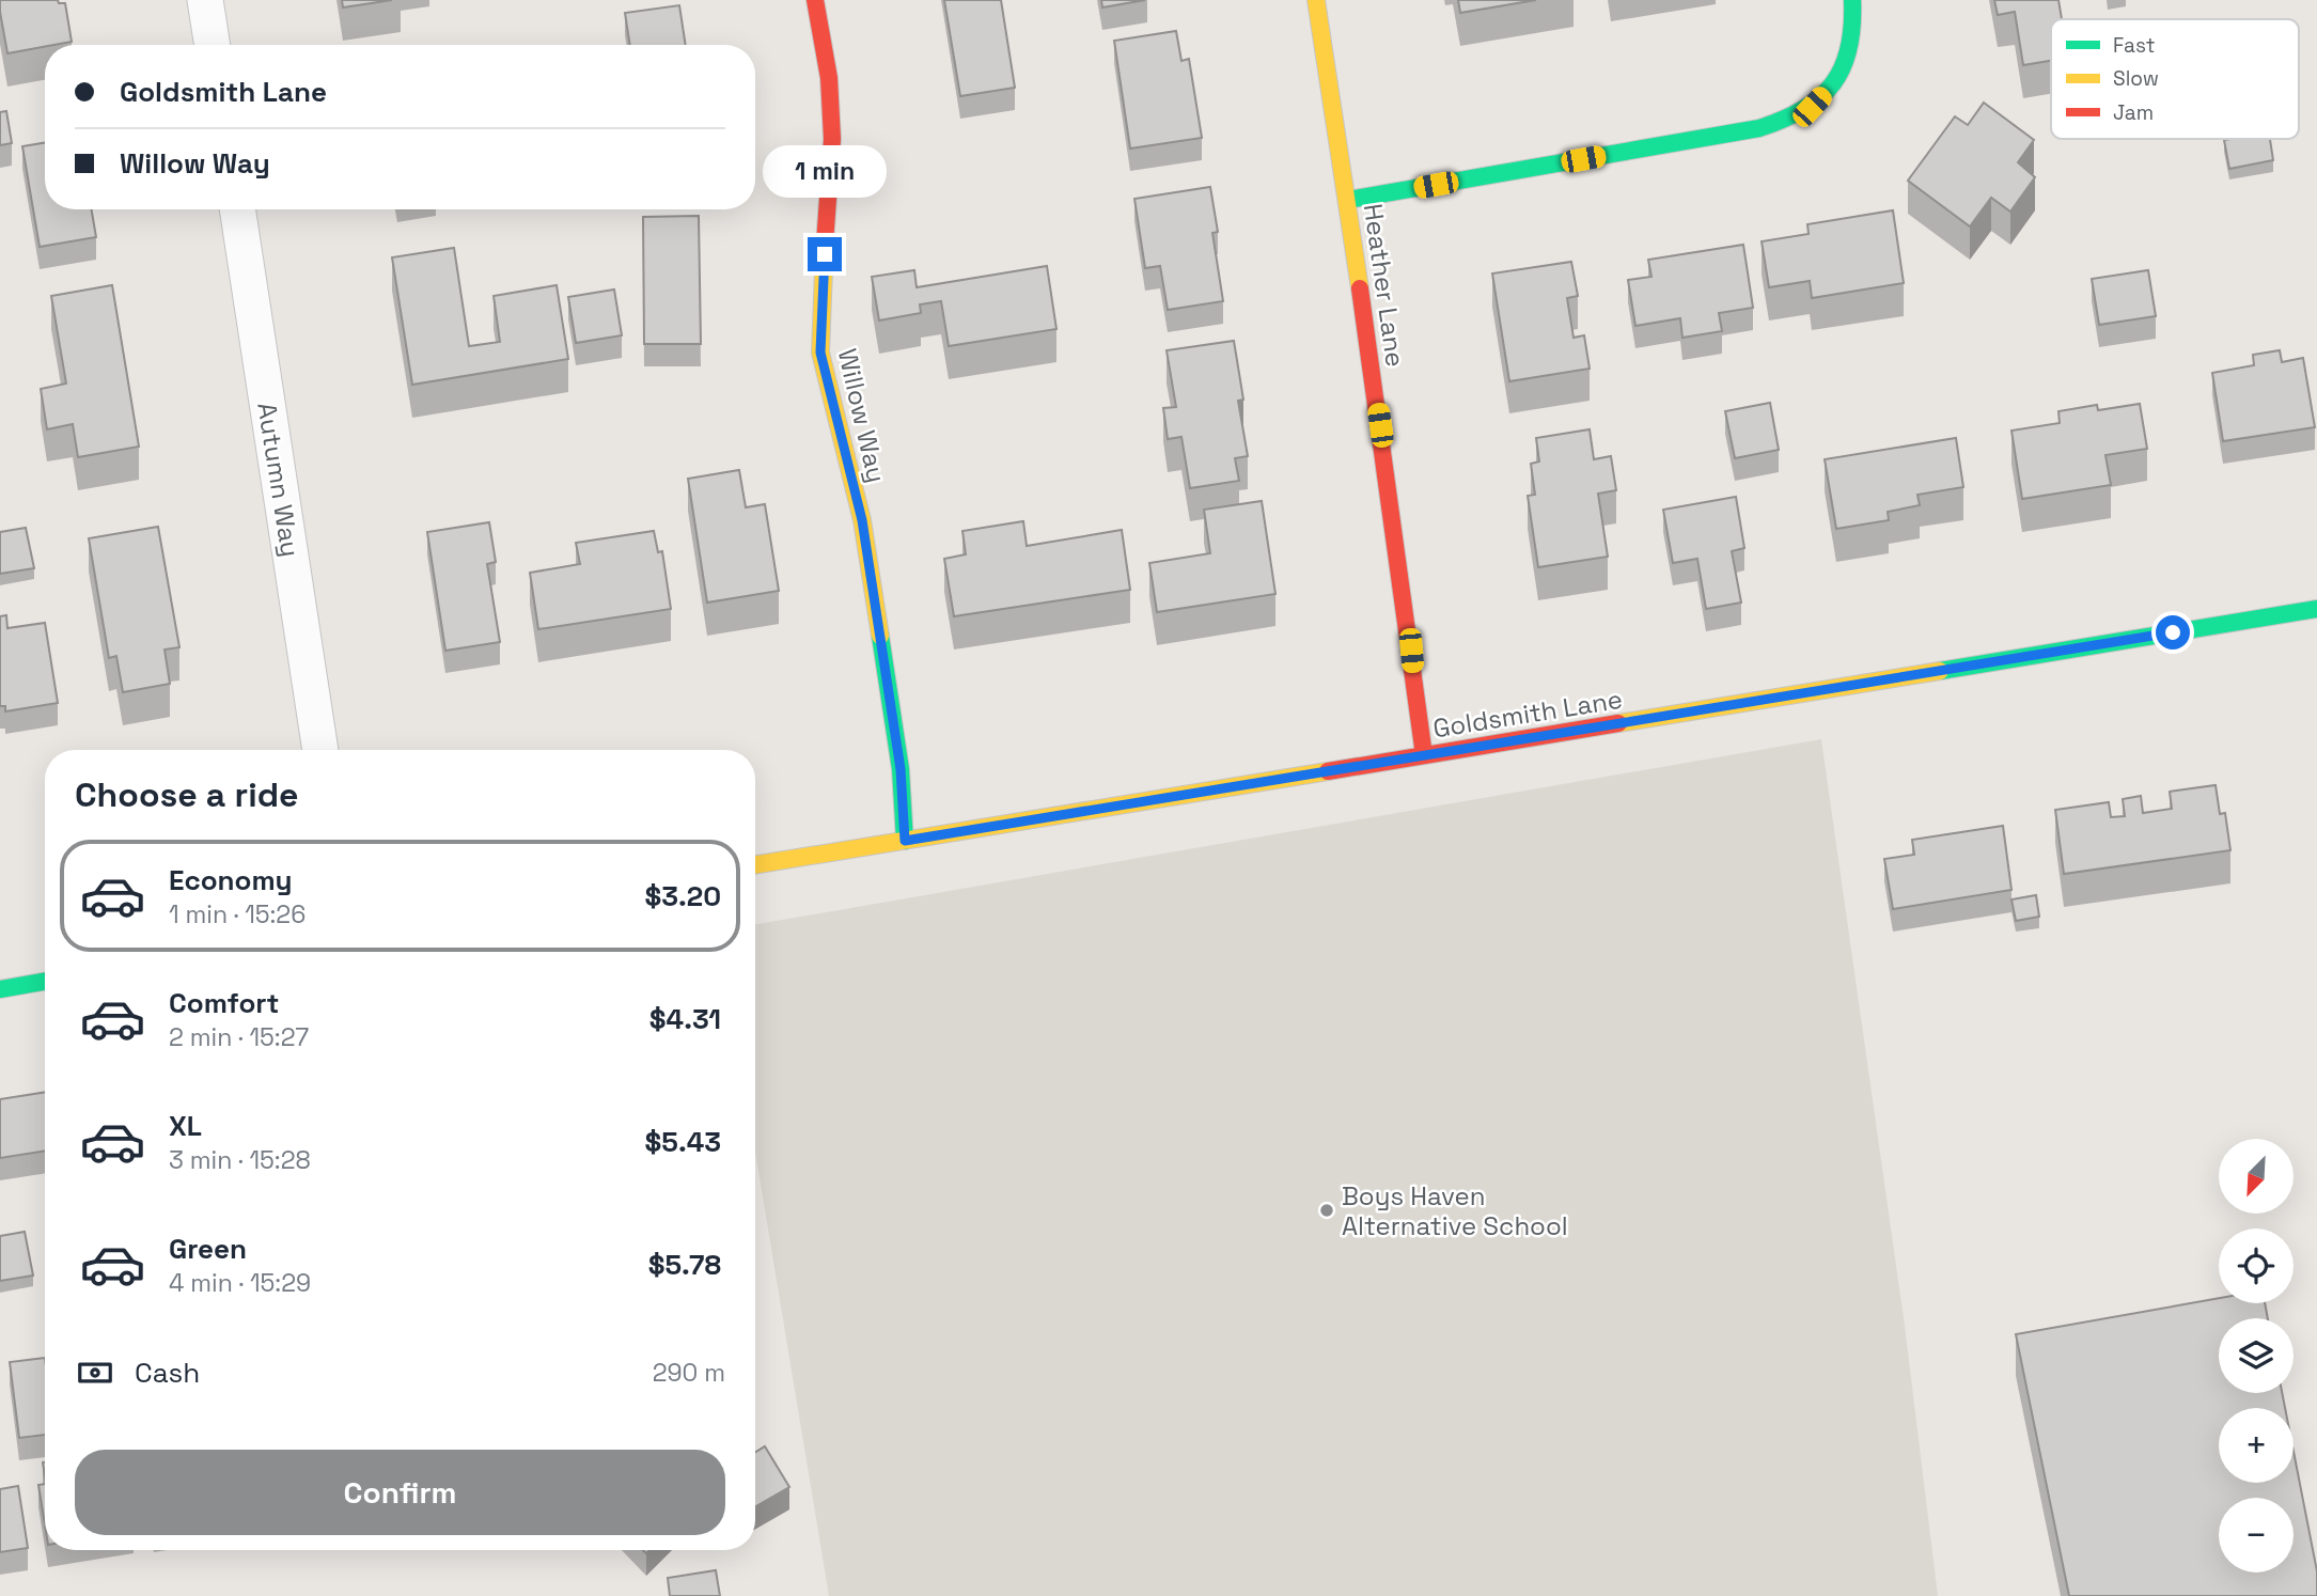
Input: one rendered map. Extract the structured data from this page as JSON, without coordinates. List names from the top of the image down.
{
  "streets": {
    "street": [
      "Heather Lane",
      "Willow Way",
      "Autumn Way",
      "Goldsmith Lane"
    ]
  },
  "crossings": [
    ["Heather Lane", "Goldsmith Lane"],
    ["Willow Way", "Goldsmith Lane"]
  ],
  "places": ["Boys Haven Alternative School"],
  "legend": ["Fast", "Slow", "Jam"],
  "north": "bottom left",
  "page": {
    "banner": ["Goldsmith Lane", "Willow Way"],
    "bubble": "1 min",
    "heading": "Choose a ride",
    "list": [
      {
        "name": "Economy",
        "note": "1 min · 15:26",
        "value": "$3.20"
      },
      {
        "name": "Comfort",
        "note": "2 min · 15:27",
        "value": "$4.31"
      },
      {
        "name": "XL",
        "note": "3 min · 15:28",
        "value": "$5.43"
      },
      {
        "name": "Green",
        "note": "4 min · 15:29",
        "value": "$5.78"
      }
    ],
    "map_buttons": ["+", "−"],
    "pay": ["Cash", "290 m"],
    "buttons": "Confirm"
  }
}
